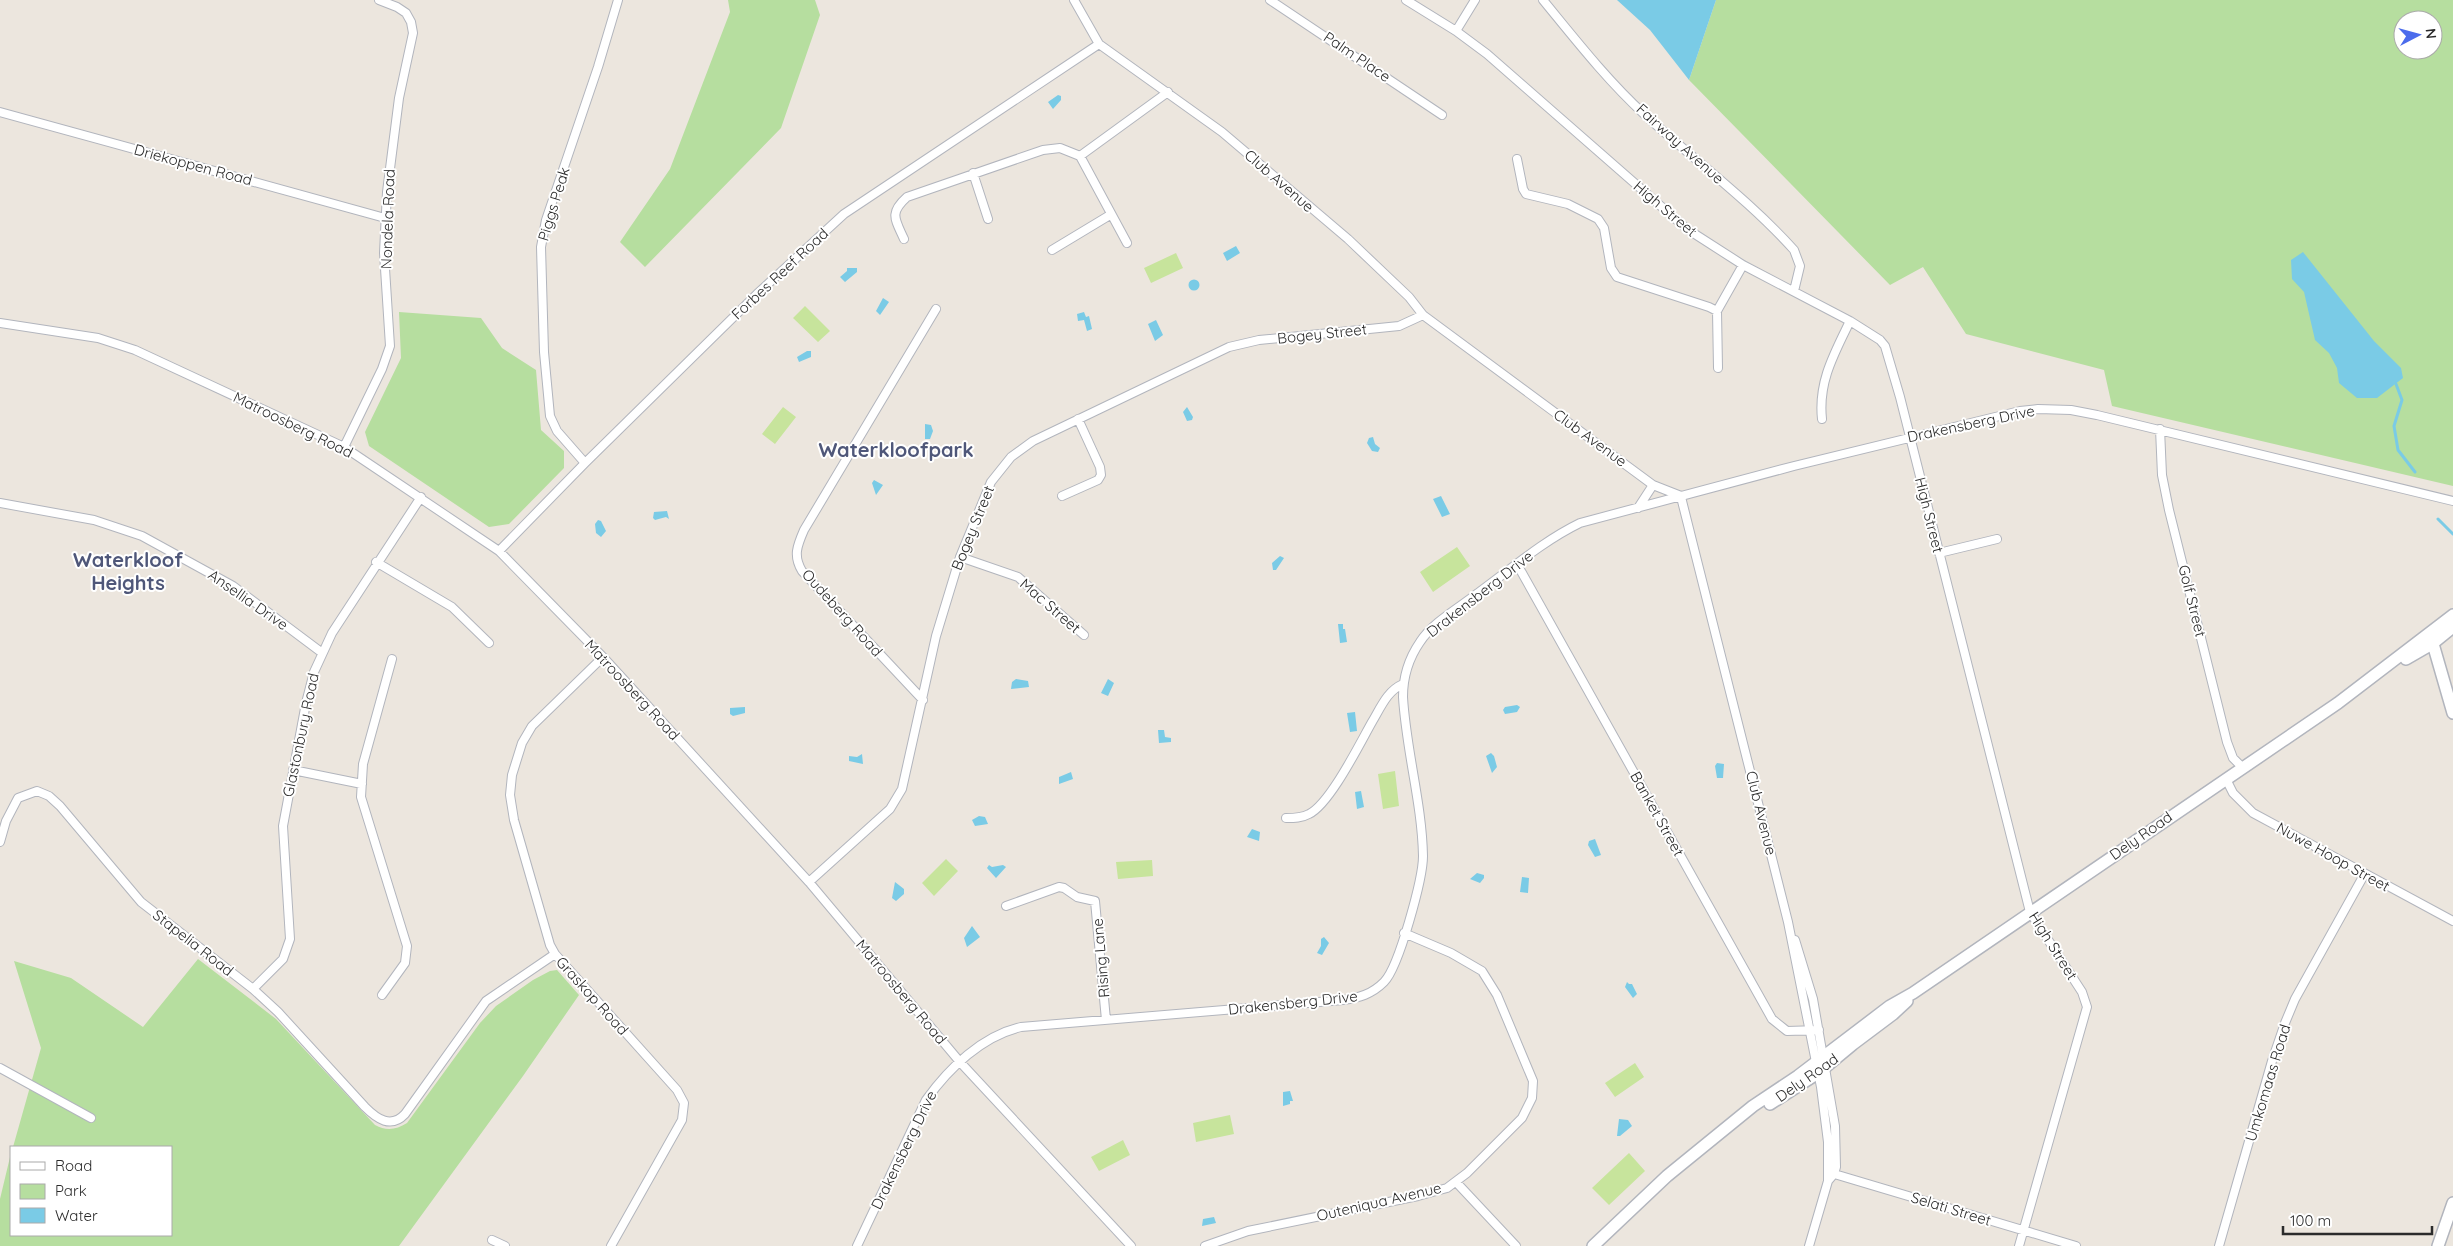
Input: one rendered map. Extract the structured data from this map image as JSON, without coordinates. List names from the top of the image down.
{
  "streets": {
    "street": [
      "Palm Place",
      "Fairway Avenue",
      "Driekoppen Road",
      "Club Avenue",
      "Piggs Peak",
      "High Street",
      "Nondela Road",
      "Forbes Reef Road",
      "Bogey Street",
      "Drakensberg Drive",
      "Matroosberg Road",
      "Ansellia Drive",
      "Golf Street",
      "Mac Street",
      "Oudeberg Road",
      "Glastonbury Road",
      "Banket Street",
      "Dely Road",
      "Nuwe Hoop Street",
      "Stapelia Road",
      "Rising Lane",
      "Graskop Road",
      "Umkomaas Road",
      "Outeniqua Avenue",
      "Selati Street"
    ]
  },
  "crossings": [
    ["Fairway Avenue", "High Street"],
    ["Driekoppen Road", "Nondela Road"],
    ["Club Avenue", "Forbes Reef Road"],
    ["Club Avenue", "Bogey Street"],
    ["Club Avenue", "Drakensberg Drive"],
    ["Club Avenue", "Banket Street"],
    ["Club Avenue", "Dely Road"],
    ["Club Avenue", "Selati Street"],
    ["Piggs Peak", "Forbes Reef Road"],
    ["High Street", "Drakensberg Drive"],
    ["High Street", "Dely Road"],
    ["High Street", "Selati Street"],
    ["Nondela Road", "Matroosberg Road"],
    ["Forbes Reef Road", "Matroosberg Road"],
    ["Bogey Street", "Matroosberg Road"],
    ["Bogey Street", "Mac Street"],
    ["Bogey Street", "Oudeberg Road"],
    ["Drakensberg Drive", "Matroosberg Road"],
    ["Drakensberg Drive", "Golf Street"],
    ["Drakensberg Drive", "Banket Street"],
    ["Drakensberg Drive", "Rising Lane"],
    ["Drakensberg Drive", "Outeniqua Avenue"],
    ["Matroosberg Road", "Glastonbury Road"],
    ["Matroosberg Road", "Graskop Road"],
    ["Ansellia Drive", "Glastonbury Road"],
    ["Golf Street", "Dely Road"],
    ["Glastonbury Road", "Stapelia Road"],
    ["Dely Road", "Nuwe Hoop Street"],
    ["Nuwe Hoop Street", "Umkomaas Road"],
    ["Stapelia Road", "Graskop Road"]
  ],
  "districts": ["Waterkloofpark", "Waterkloof Heights"],
  "legend": ["Road", "Park", "Water"],
  "scale_bar": "100 m",
  "north": "right"
}
